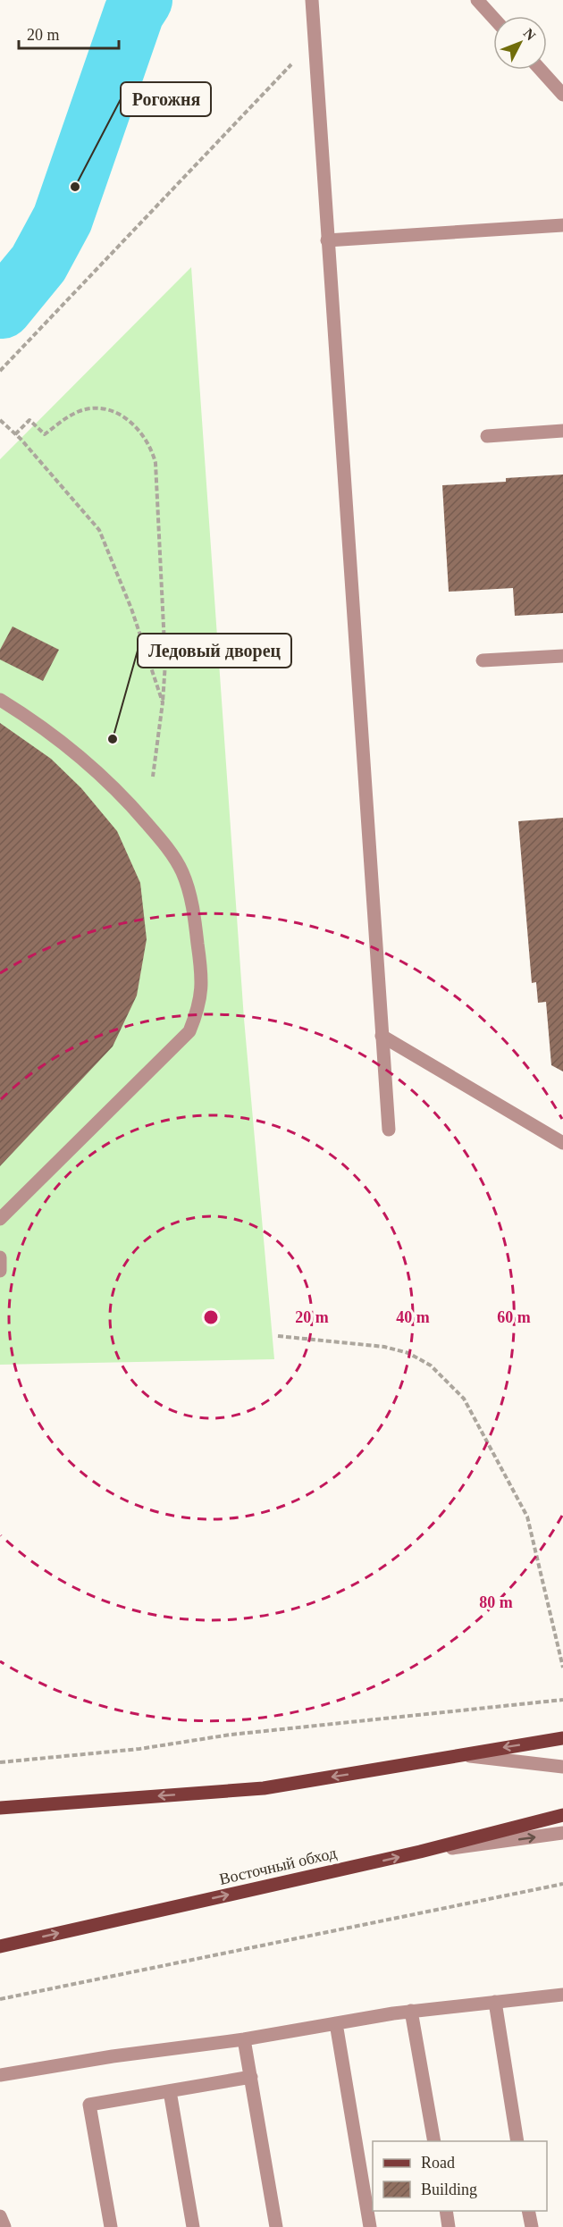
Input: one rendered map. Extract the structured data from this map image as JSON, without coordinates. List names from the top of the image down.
{
  "streets": {
    "main road": ["Восточный обход"]
  },
  "places": ["Рогожня", "Ледовый дворец"],
  "legend": ["Road", "Building"],
  "scale_bar": "20 m",
  "north": "top right",
  "rings": [
    "20 m",
    "40 m",
    "60 m",
    "80 m"
  ]
}
